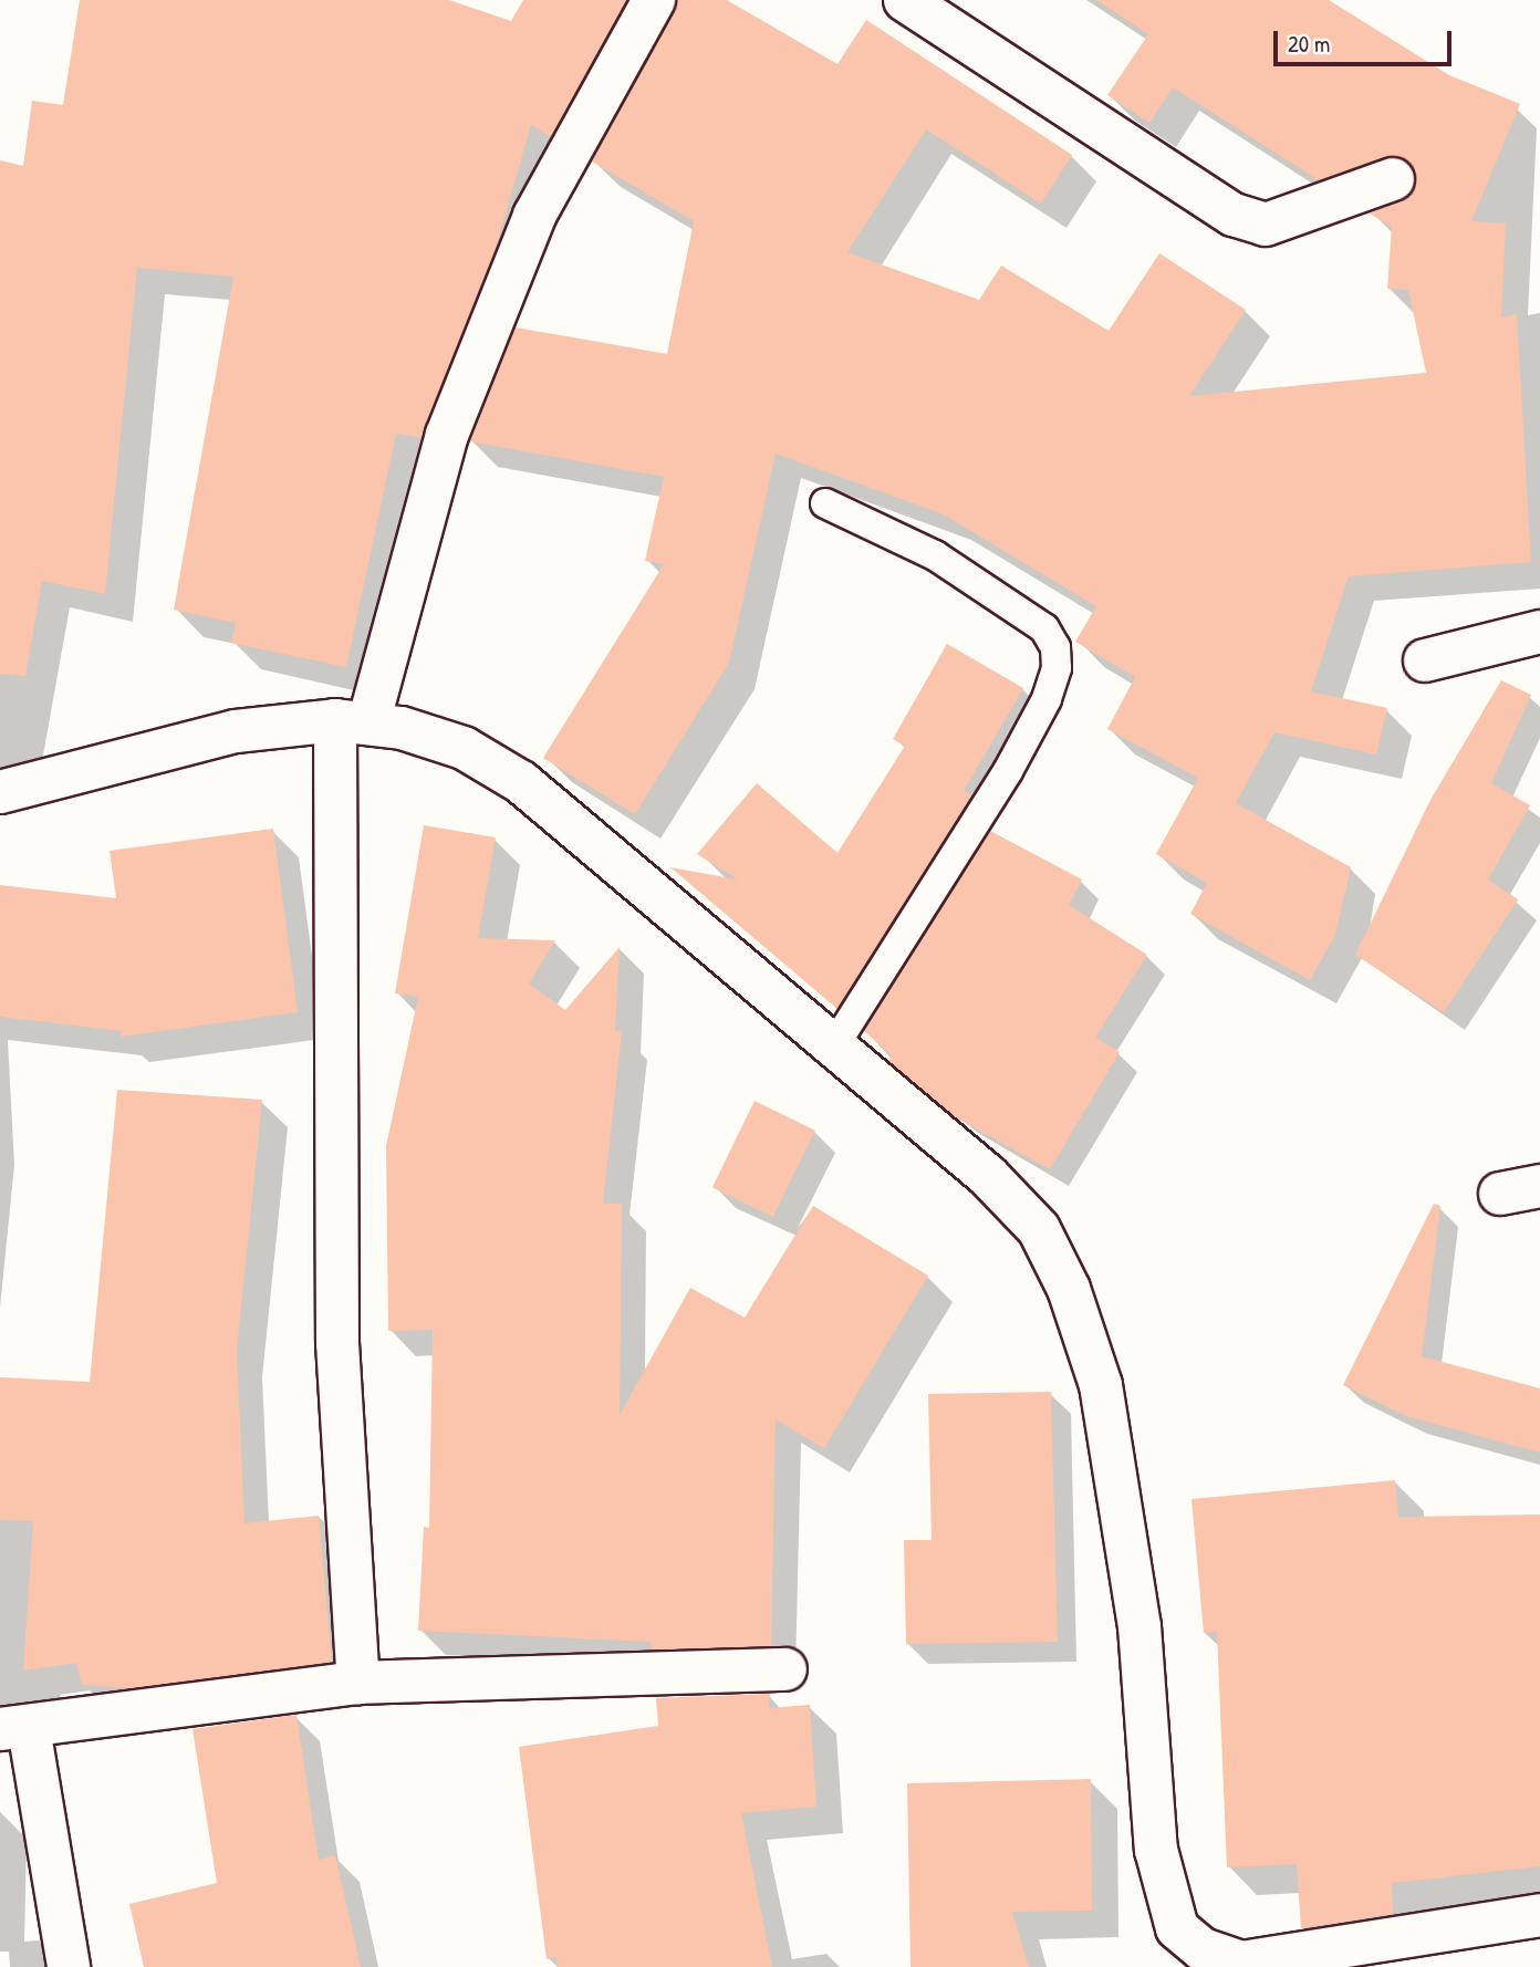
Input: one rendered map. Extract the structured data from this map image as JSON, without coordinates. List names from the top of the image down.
{
  "scale_bar": "20 m"
}
